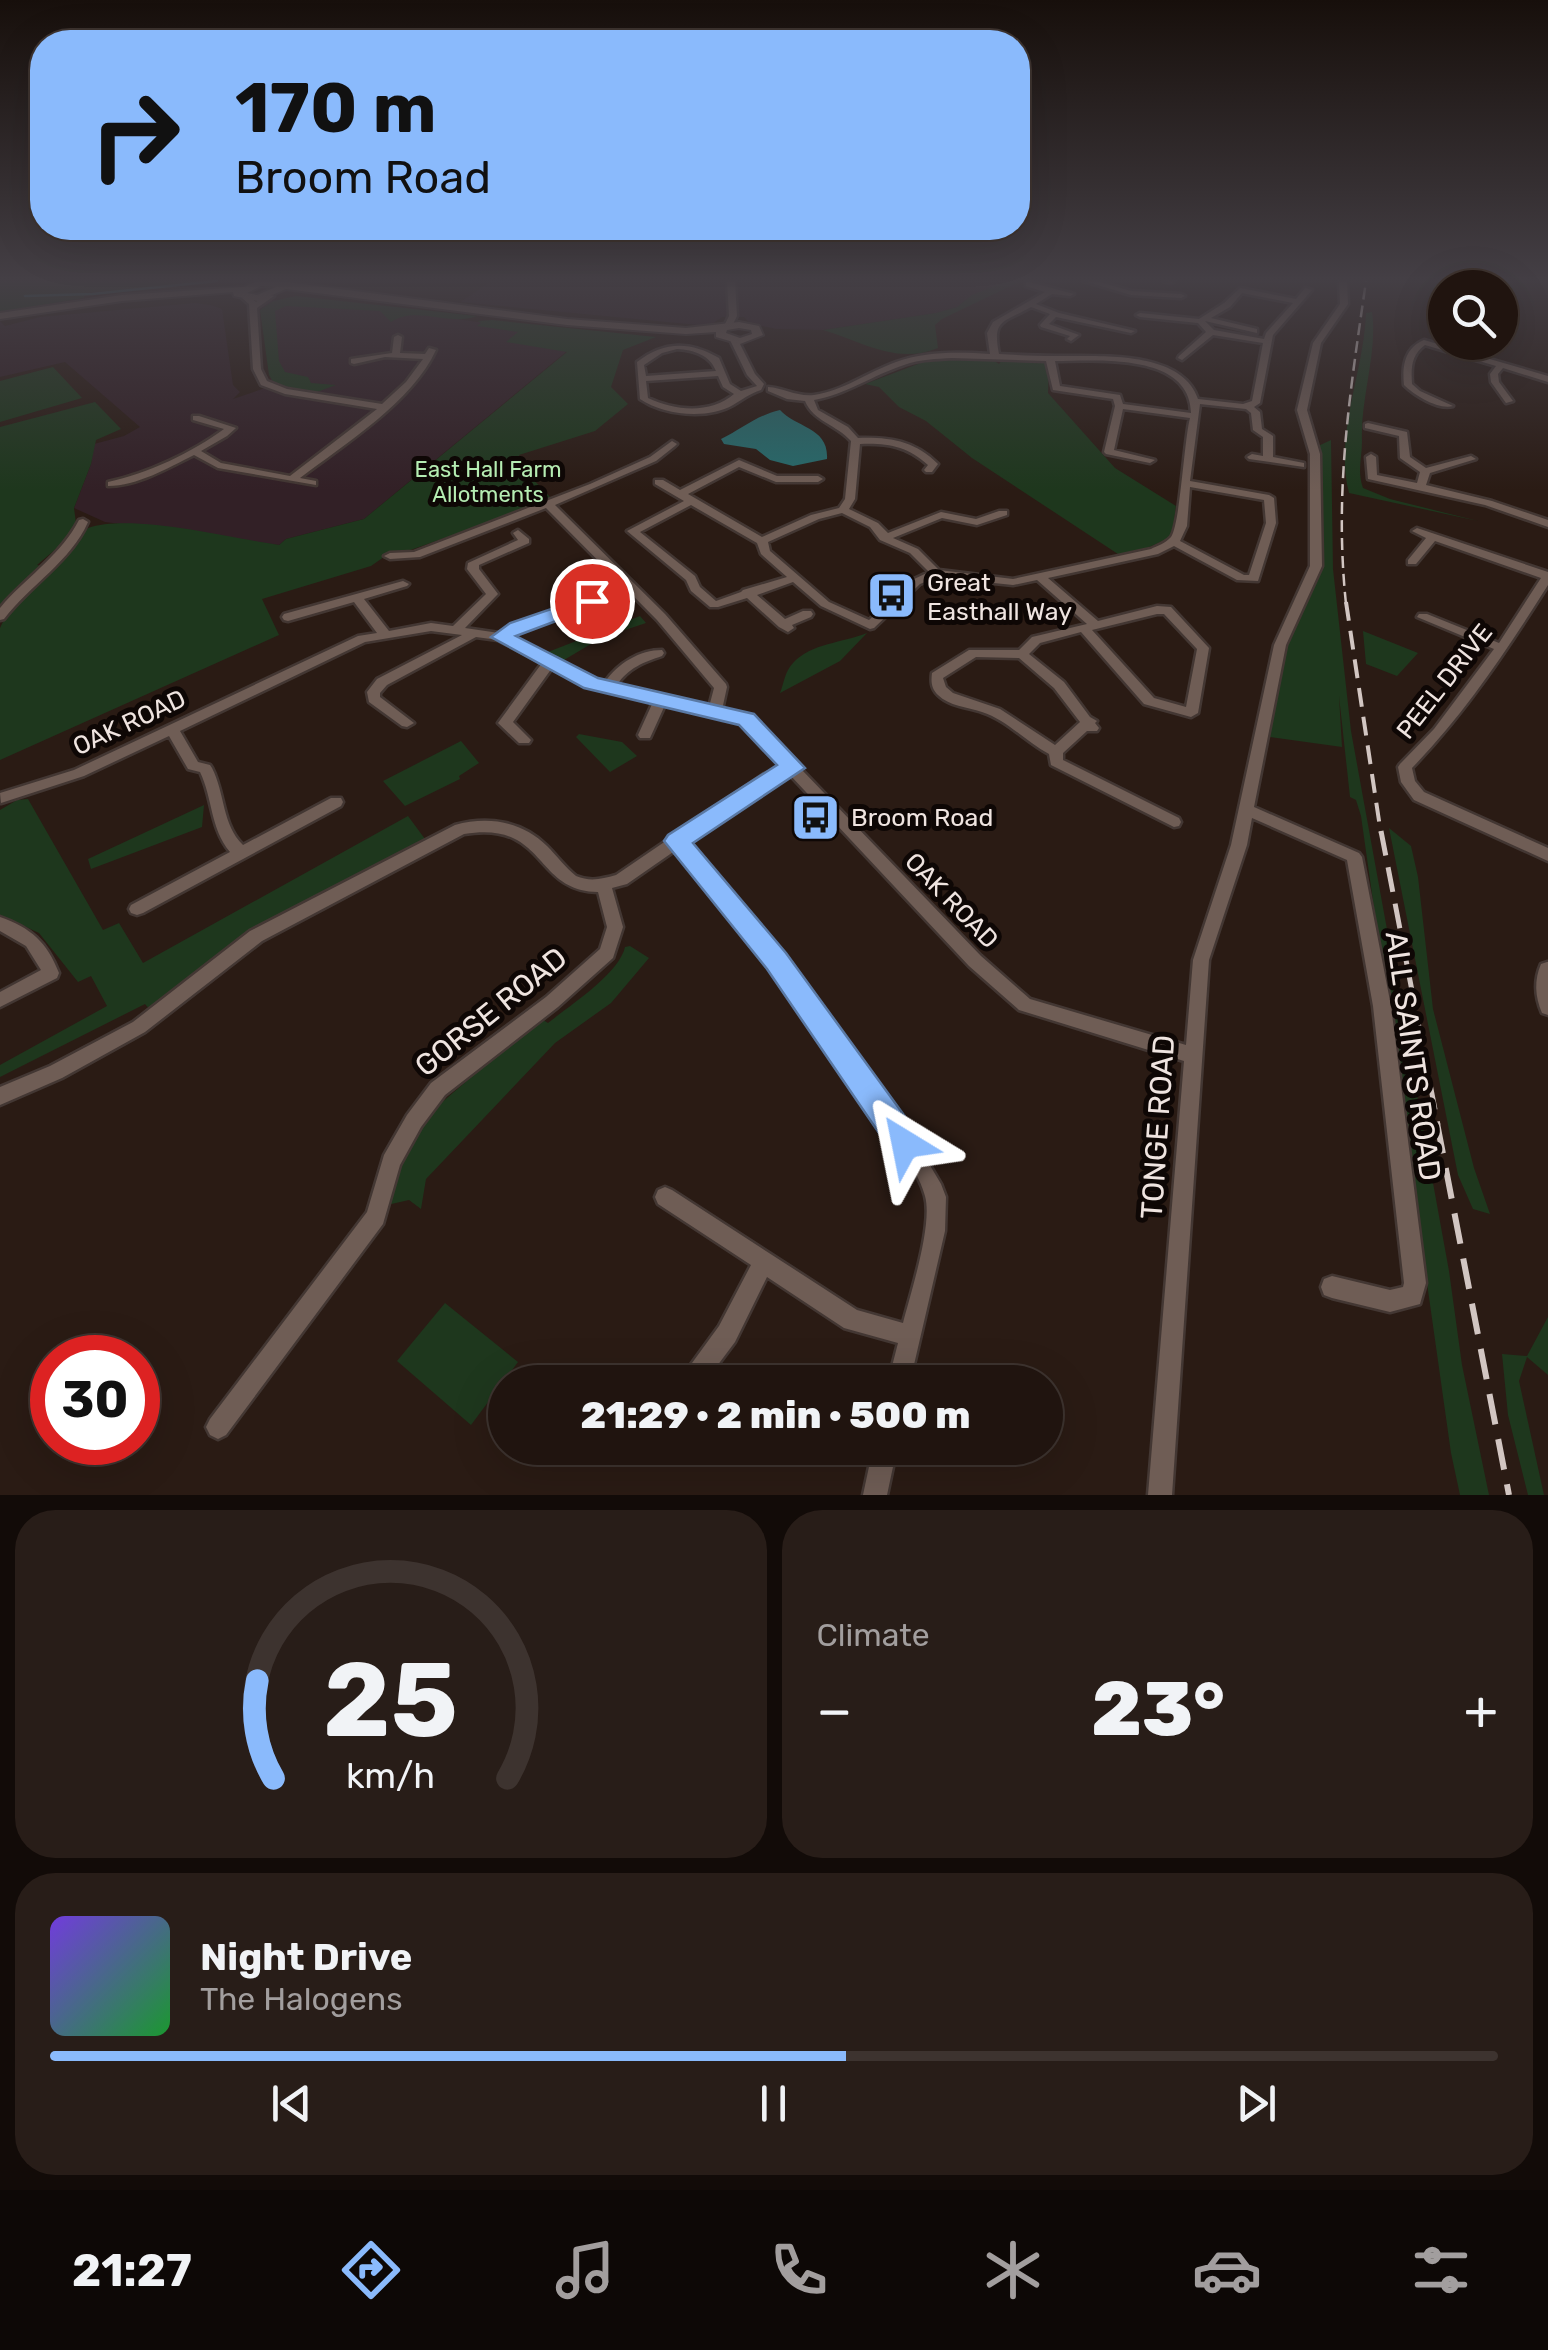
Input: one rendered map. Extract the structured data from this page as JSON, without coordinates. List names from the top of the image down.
{
  "streets": {
    "street": [
      "PEEL DRIVE",
      "OAK ROAD",
      "GORSE ROAD",
      "ALL SAINTS ROAD",
      "TONGE ROAD"
    ]
  },
  "crossings": [
    ["OAK ROAD", "TONGE ROAD"],
    ["ALL SAINTS ROAD", "TONGE ROAD"]
  ],
  "parks": ["East Hall Farm Allotments"],
  "places": {
    "bus stop": ["Great Easthall Way", "Broom Road"]
  },
  "page": {
    "turn": ["170 m", "Broom Road"],
    "limit": "30",
    "trip": "21:29 · 2 min · 500 m",
    "tile": "Climate",
    "heat": ["−", "23°", "+"],
    "song": ["Night Drive", "The Halogens"],
    "tabs": "21:27",
    "gauge": ["25", "km/h"]
  }
}
